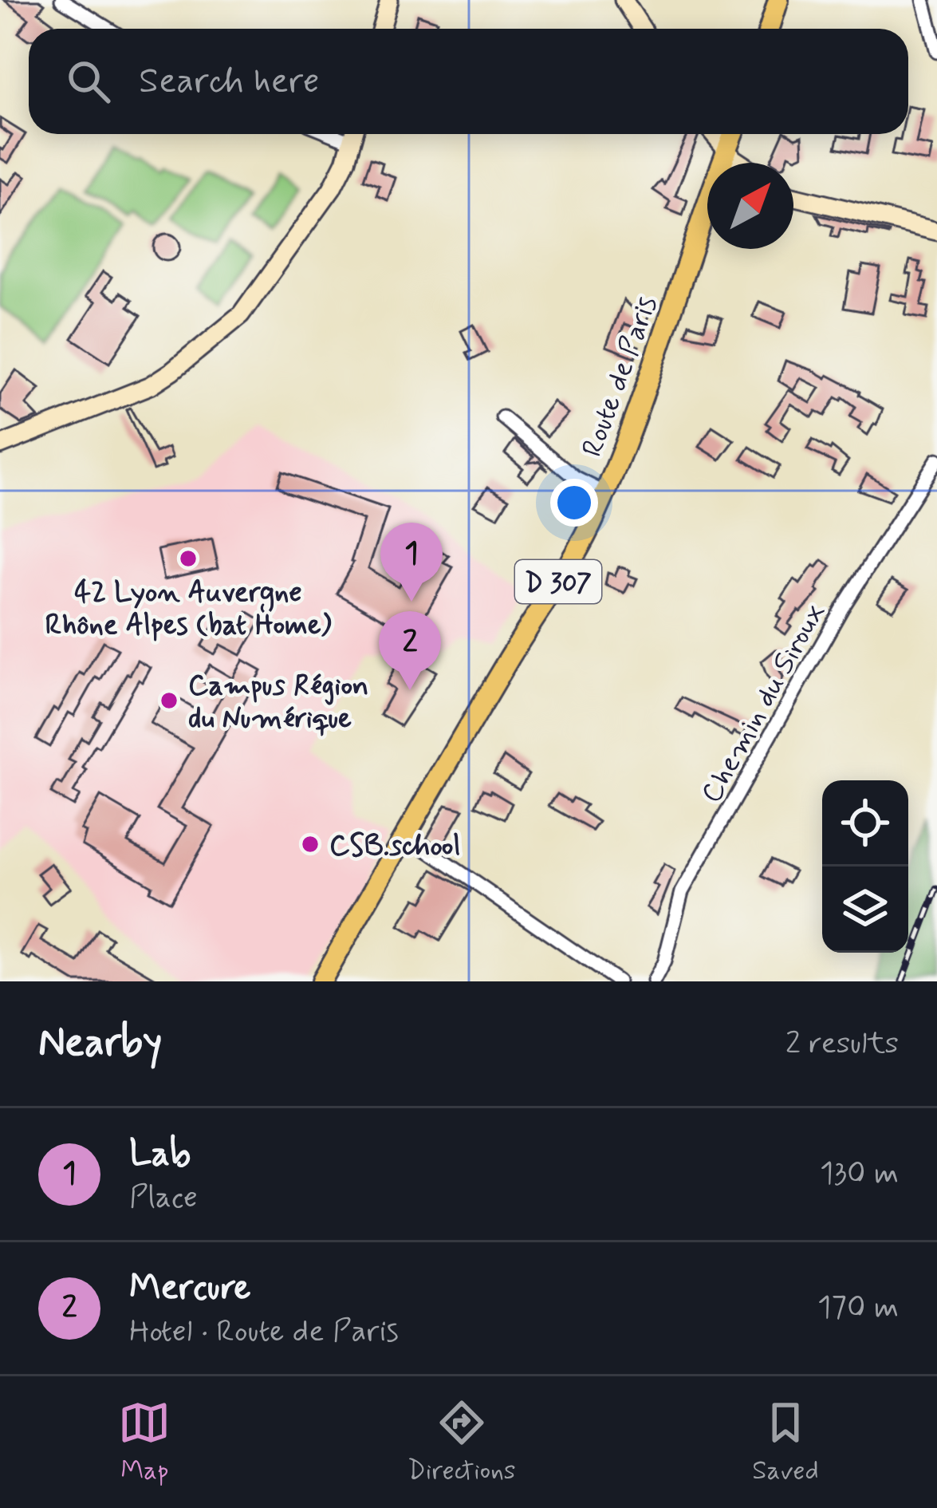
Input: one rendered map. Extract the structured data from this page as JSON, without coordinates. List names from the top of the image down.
{
  "streets": {
    "main road": ["Route de Paris", "D 307"],
    "street": ["Chemin du Siroux"]
  },
  "places": ["42 Lyon Auvergne Rhône Alpes (bat Home)", "Campus Région du Numérique", "CSB.school"],
  "north": "top right",
  "page": {
    "search": "Search here",
    "pins": ["1", "2"],
    "heading": ["Nearby", "2 results"],
    "list": [
      {
        "mark": "1",
        "name": "Lab",
        "note": "Place",
        "value": "130 m"
      },
      {
        "mark": "2",
        "name": "Mercure",
        "note": "Hotel · Route de Paris",
        "value": "170 m"
      }
    ],
    "nav": ["Map", "Directions", "Saved"]
  }
}
